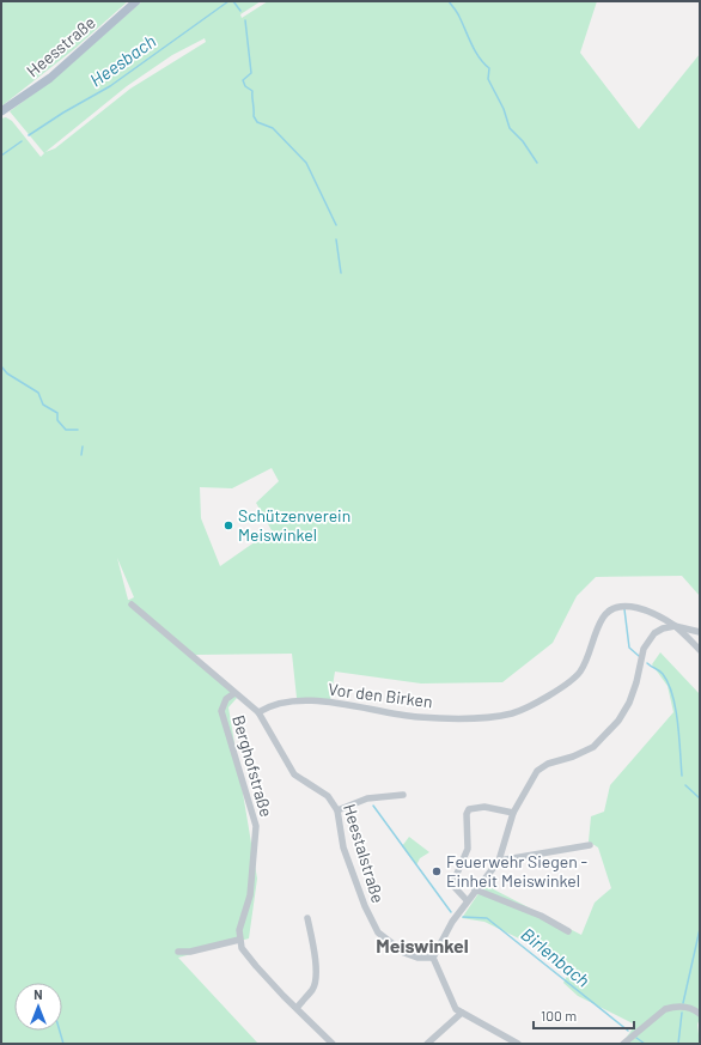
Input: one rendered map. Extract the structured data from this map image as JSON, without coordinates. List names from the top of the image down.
{
  "streets": {
    "main road": ["Heesstraße"],
    "street": ["Vor den Birken", "Berghofstraße", "Heestalstraße"]
  },
  "crossings": [
    ["Vor den Birken", "Heestalstraße"],
    ["Berghofstraße", "Heestalstraße"]
  ],
  "districts": ["Meiswinkel"],
  "water": ["Heesbach", "Birlenbach"],
  "places": ["Schützenverein Meiswinkel", "Feuerwehr Siegen - Einheit Meiswinkel"],
  "scale_bar": "100 m",
  "north": "top"
}
